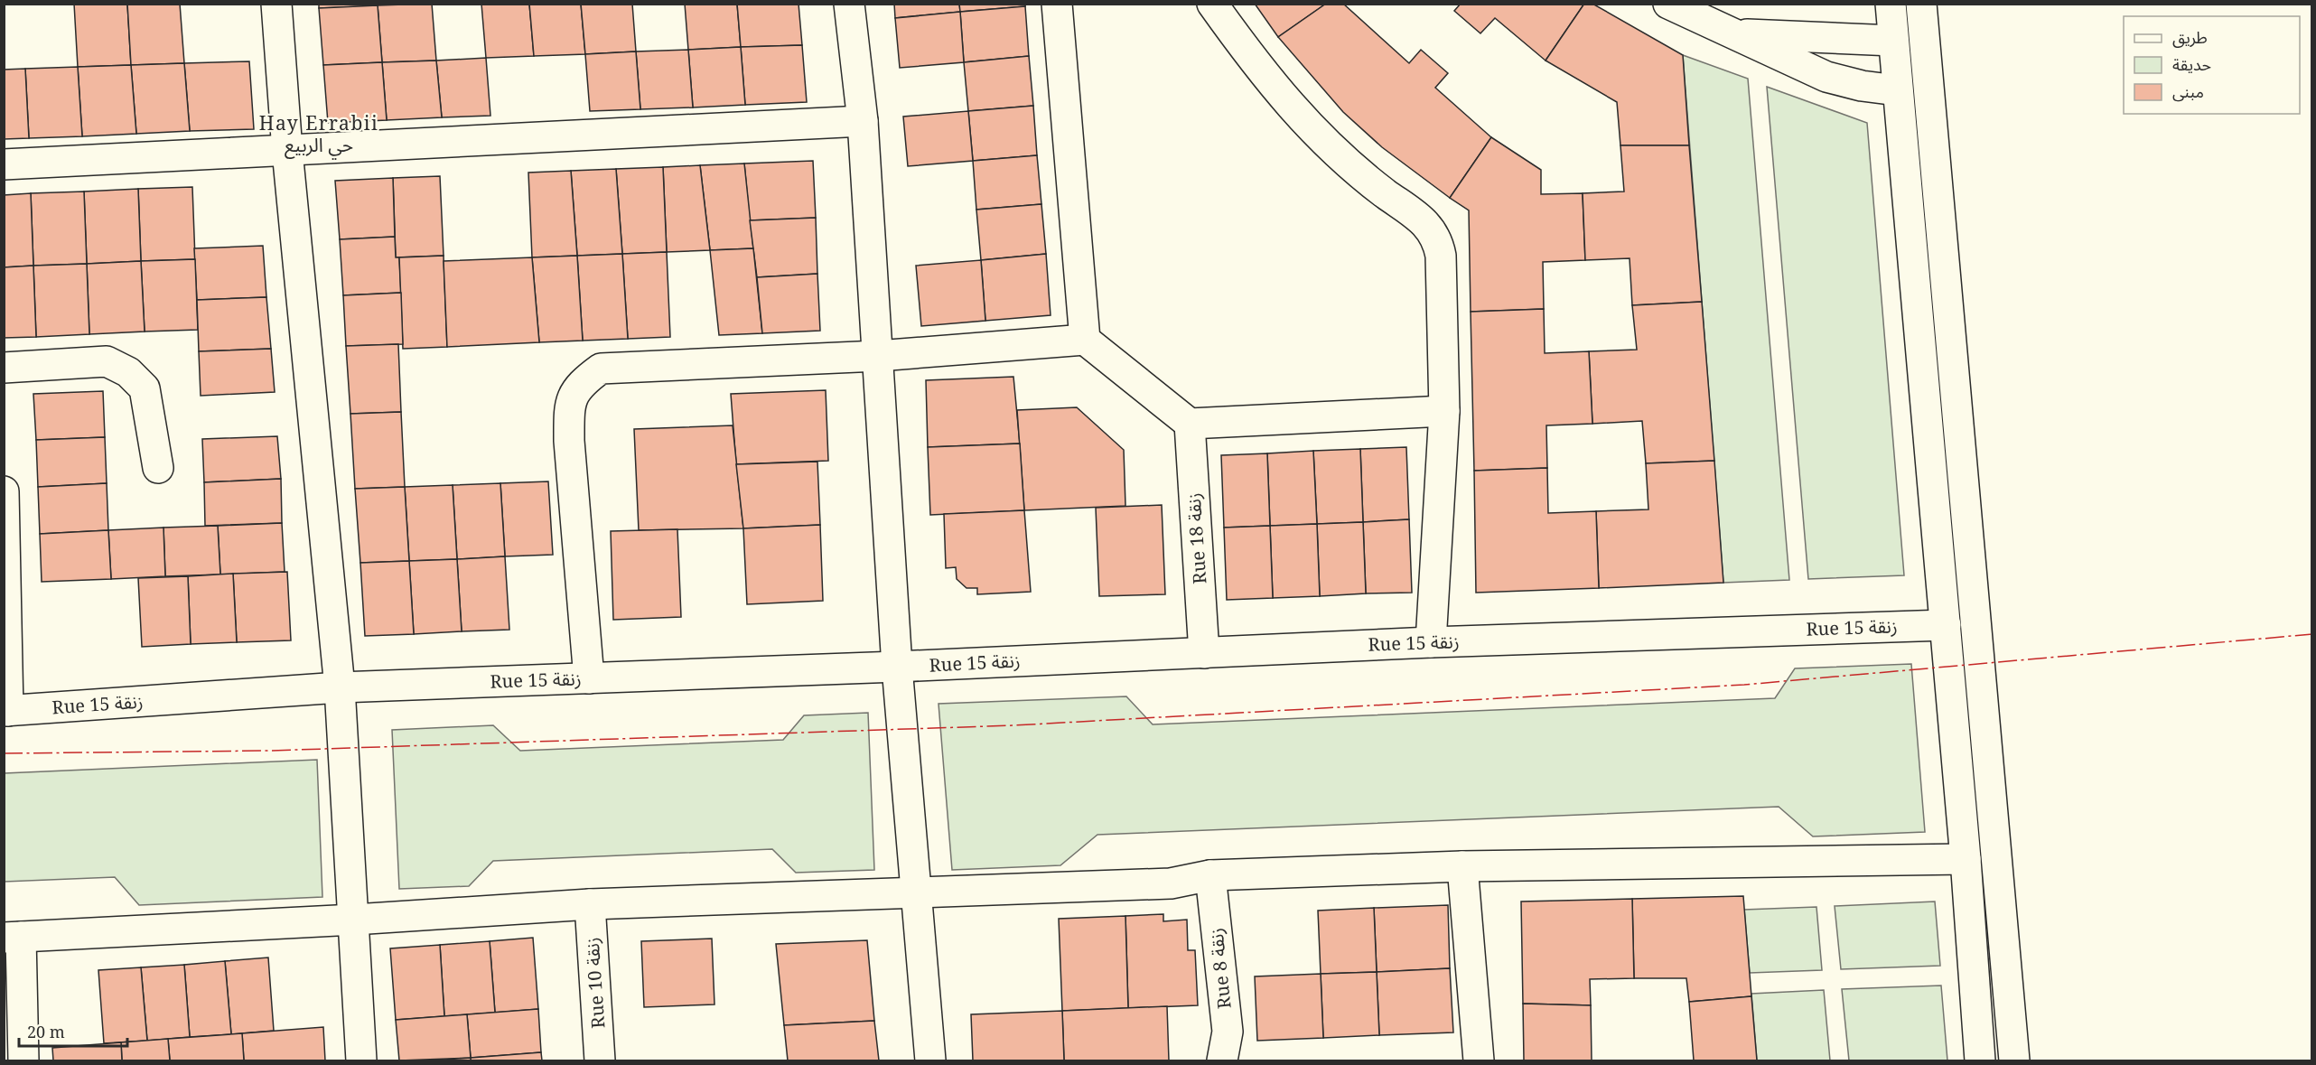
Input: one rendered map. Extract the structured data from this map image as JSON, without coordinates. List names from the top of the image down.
{
  "streets": {
    "street": [
      "Rue 18 زنقة",
      "Rue 15 زنقة",
      "Rue 8 زنقة",
      "Rue 10 زنقة"
    ]
  },
  "crossings": [
    ["Rue 18 زنقة", "Rue 15 زنقة"]
  ],
  "districts": ["Hay Errabii حي الربيع"],
  "legend": ["طريق", "حديقة", "مبنى"],
  "scale_bar": "20 m"
}
